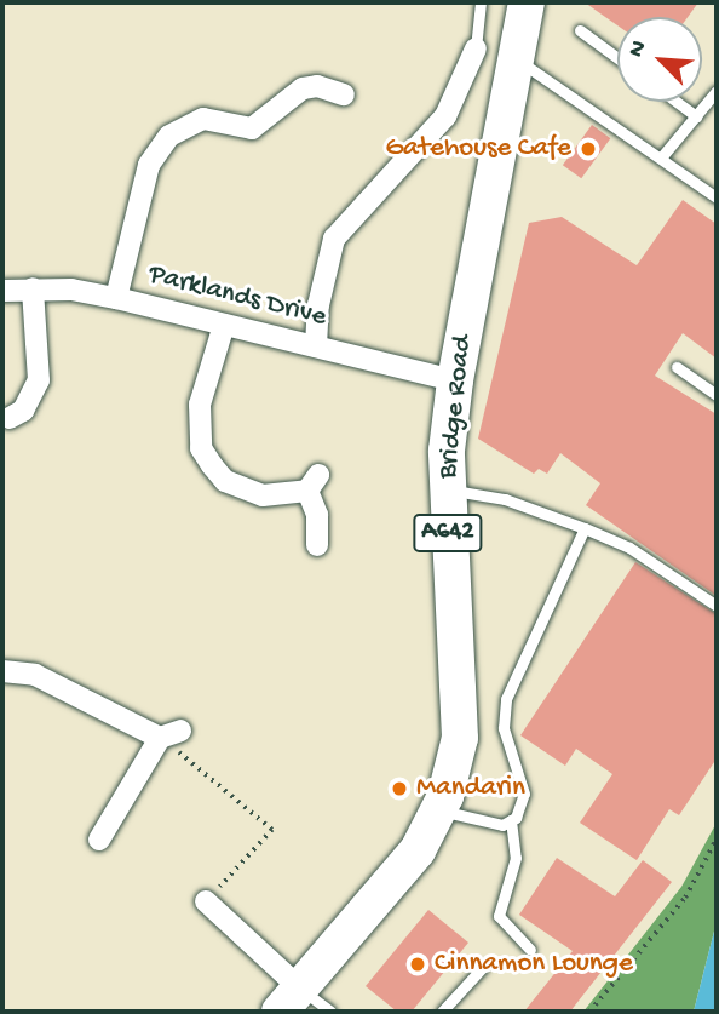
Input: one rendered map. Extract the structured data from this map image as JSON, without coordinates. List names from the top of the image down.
{
  "streets": {
    "highway": ["Bridge Road", "A642"],
    "street": ["Parklands Drive"]
  },
  "crossings": [
    ["Parklands Drive", "Bridge Road"]
  ],
  "places": ["Gatehouse Cafe", "Mandarin", "Cinnamon Lounge"],
  "north": "top left"
}
